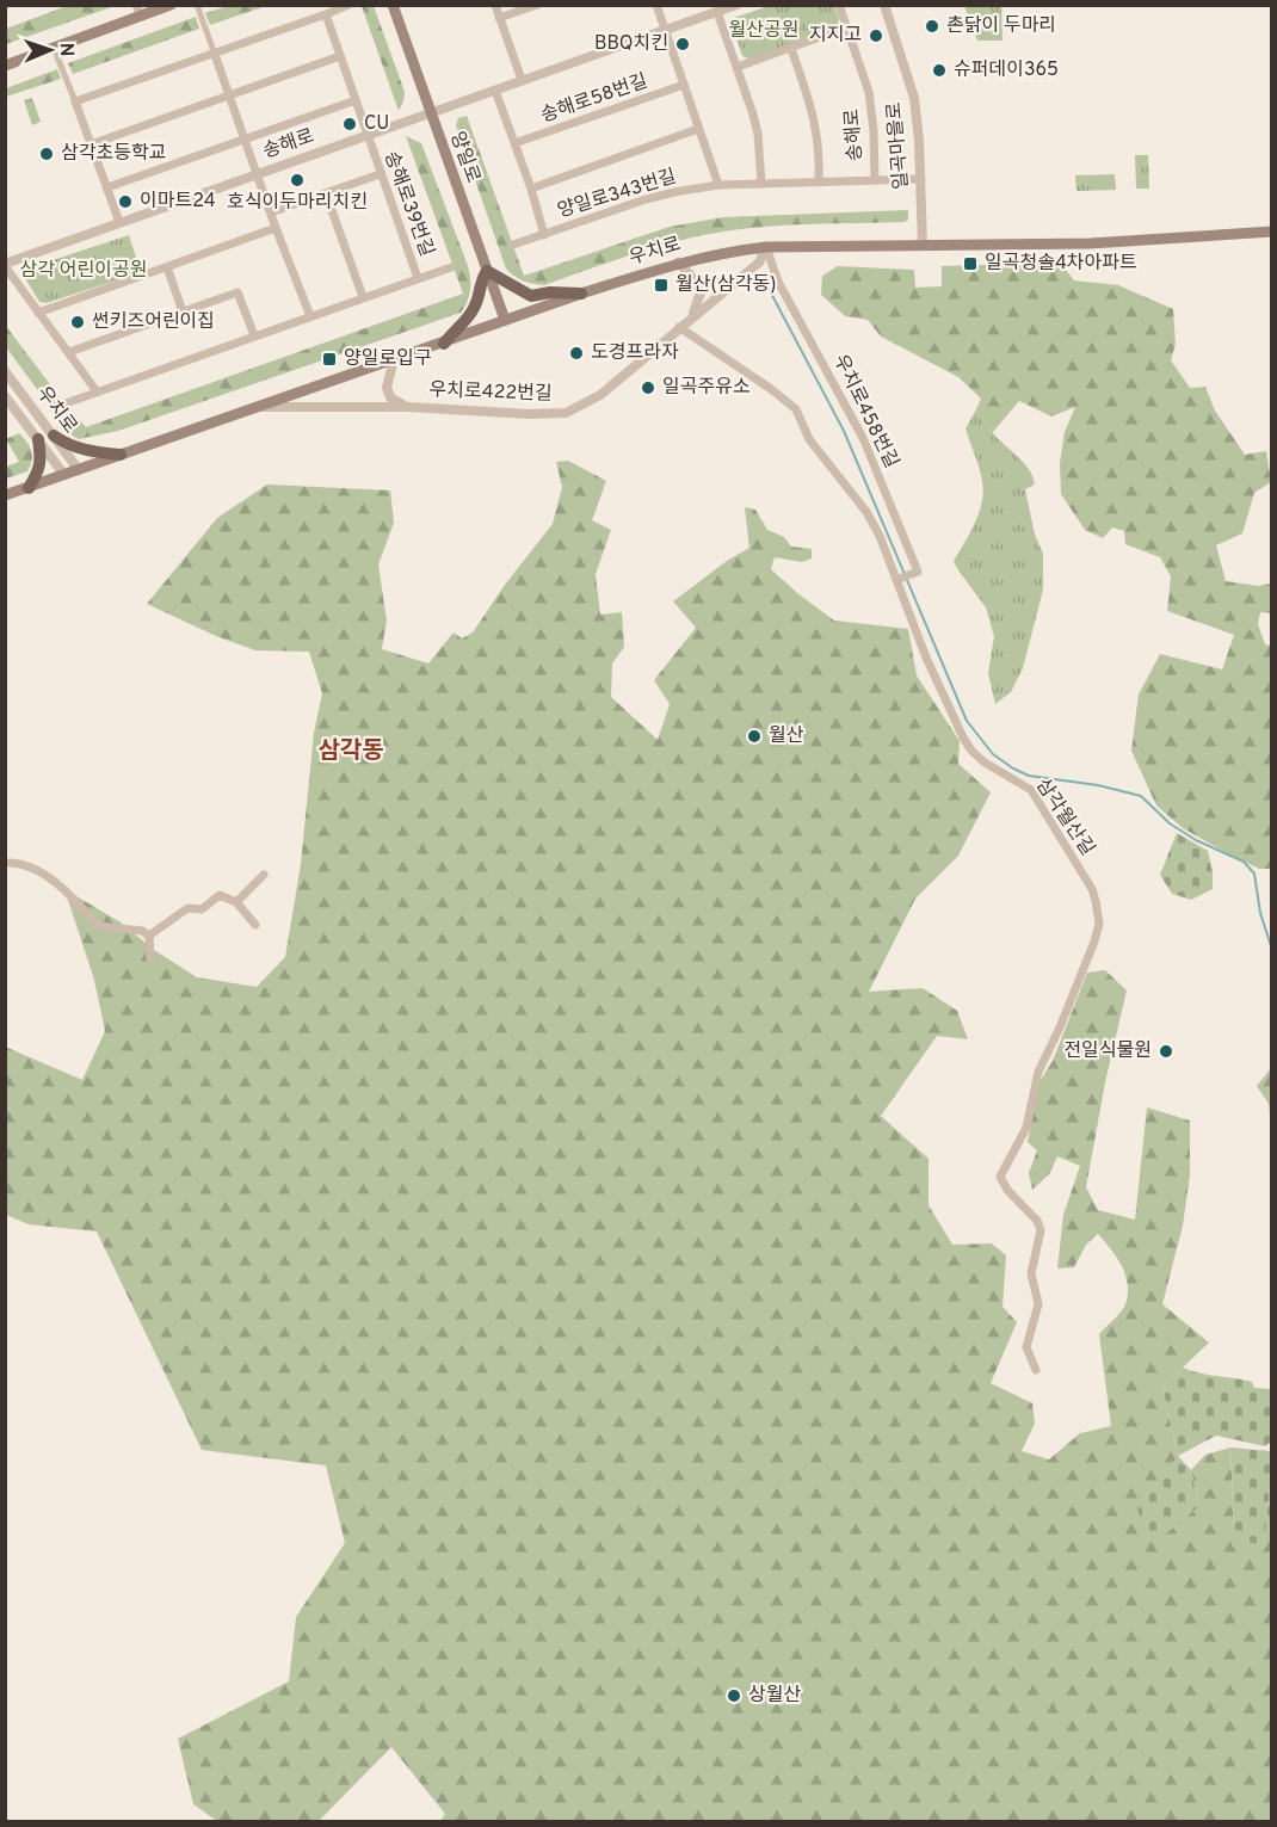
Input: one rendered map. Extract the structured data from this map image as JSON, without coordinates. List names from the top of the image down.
{
  "streets": {
    "main road": ["양일로", "우치로"],
    "street": [
      "송해로58번길",
      "송해로",
      "일곡마을로",
      "양일로343번길",
      "송해로39번길",
      "우치로422번길",
      "우치로458번길",
      "삼각월산길"
    ]
  },
  "crossings": [
    ["송해로", "양일로"],
    ["송해로", "양일로343번길"],
    ["송해로", "송해로39번길"],
    ["일곡마을로", "양일로343번길"],
    ["일곡마을로", "우치로"],
    ["양일로", "우치로"],
    ["우치로", "우치로422번길"],
    ["우치로", "우치로458번길"],
    ["우치로422번길", "우치로458번길"],
    ["우치로422번길", "삼각월산길"],
    ["우치로458번길", "삼각월산길"]
  ],
  "districts": ["삼각동"],
  "parks": ["월산공원", "삼각 어린이공원"],
  "places": {
    "other": [
      "촌닭이 두마리",
      "지지고",
      "BBQ치킨",
      "슈퍼데이365",
      "CU",
      "삼각초등학교",
      "호식이두마리치킨",
      "이마트24",
      "썬키즈어린이집",
      "도경프라자",
      "일곡주유소",
      "월산",
      "전일식물원",
      "상월산"
    ],
    "transit": ["일곡청솔4차아파트", "월산(삼각동)", "양일로입구"]
  },
  "north": "right"
}
